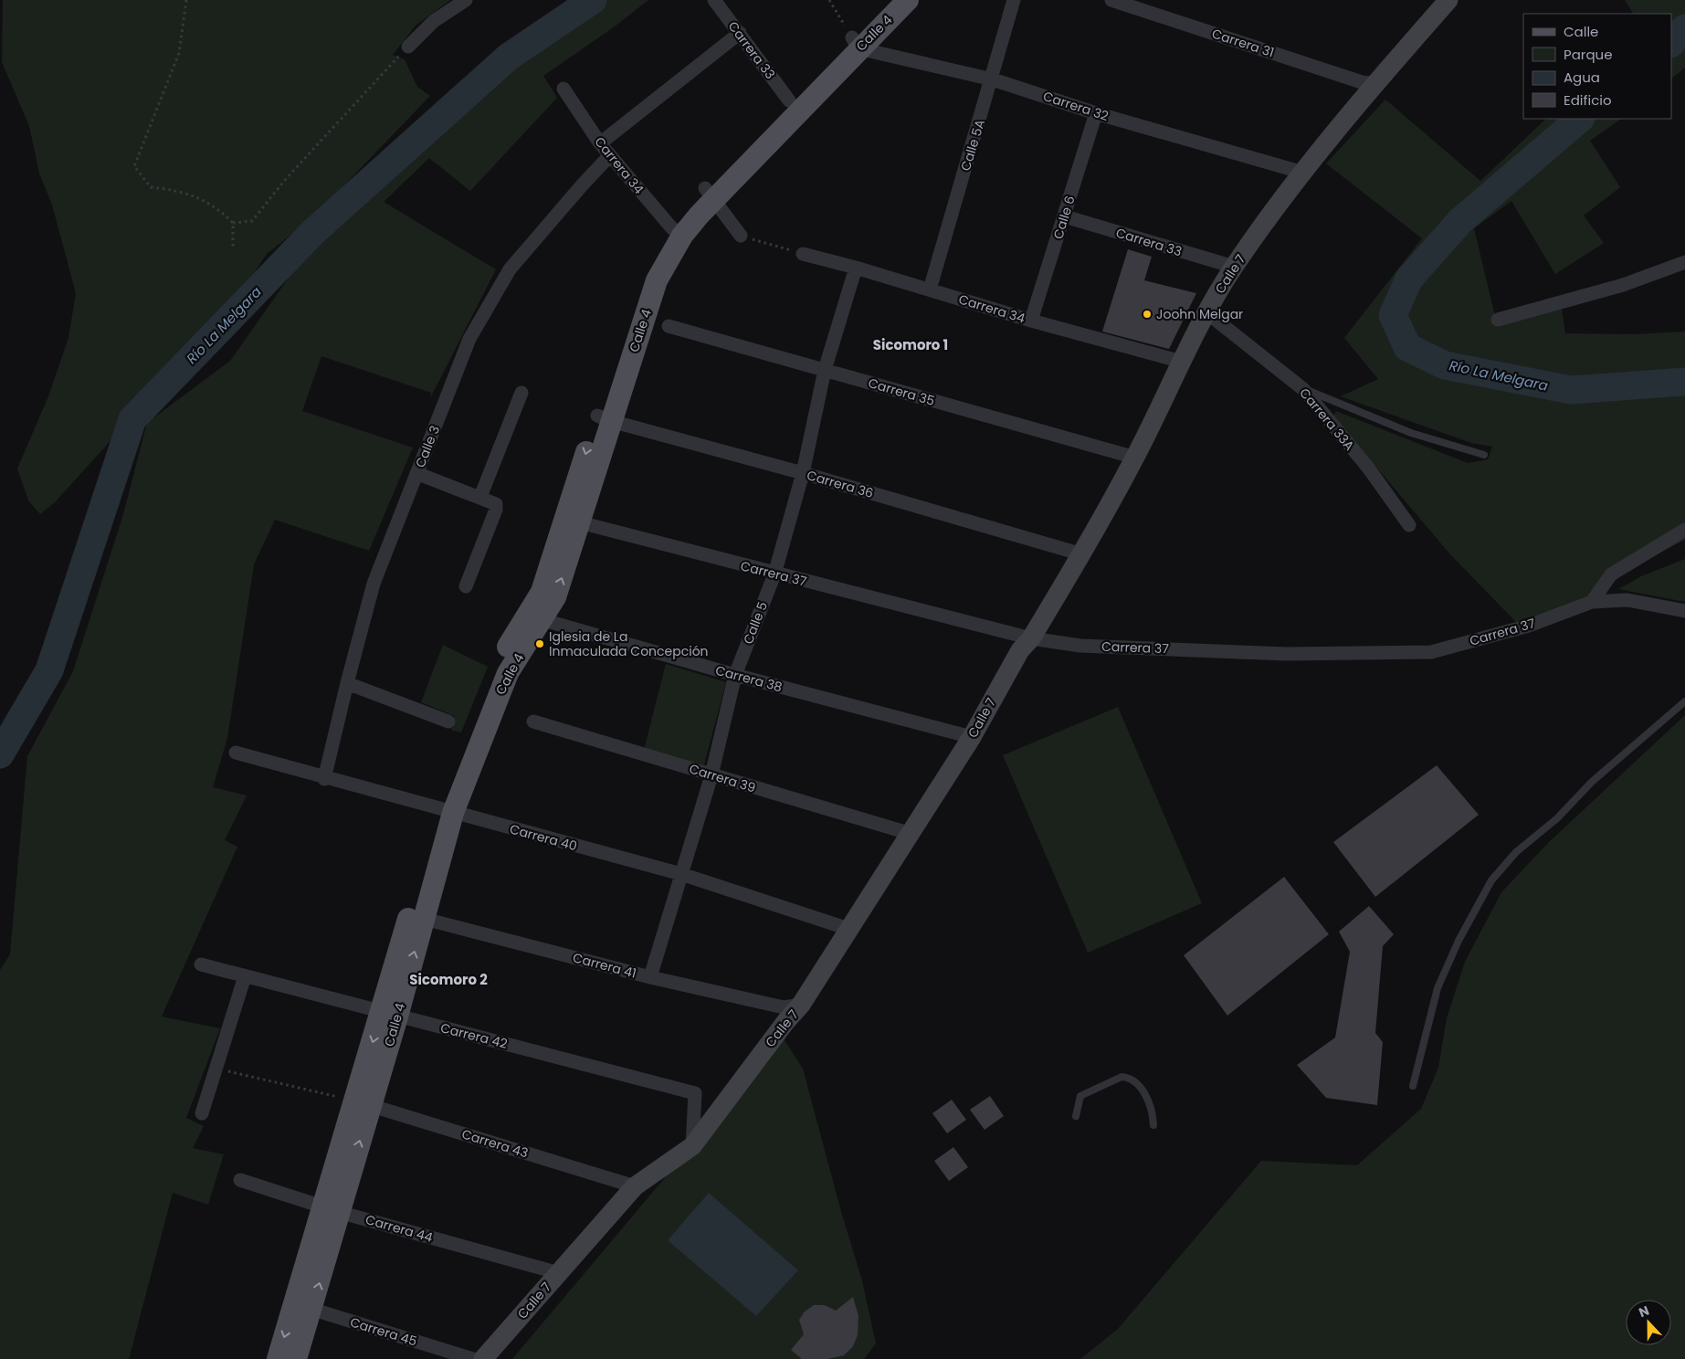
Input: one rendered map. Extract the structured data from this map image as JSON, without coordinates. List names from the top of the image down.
{
  "streets": {
    "main road": ["Calle 4"],
    "street": [
      "Carrera 31",
      "Carrera 33",
      "Carrera 32",
      "Calle 5A",
      "Carrera 34",
      "Calle 6",
      "Calle 7",
      "Carrera 35",
      "Carrera 33A",
      "Calle 3",
      "Carrera 36",
      "Carrera 37",
      "Calle 5",
      "Carrera 38",
      "Carrera 39",
      "Carrera 40",
      "Carrera 41",
      "Carrera 42",
      "Carrera 43",
      "Carrera 44",
      "Carrera 45"
    ]
  },
  "crossings": [
    ["Calle 4", "Carrera 33"],
    ["Calle 4", "Carrera 32"],
    ["Calle 4", "Carrera 34"],
    ["Calle 4", "Carrera 36"],
    ["Calle 4", "Carrera 37"],
    ["Calle 4", "Carrera 38"],
    ["Calle 4", "Carrera 40"],
    ["Calle 4", "Carrera 41"],
    ["Calle 4", "Carrera 42"],
    ["Calle 4", "Carrera 43"],
    ["Calle 4", "Carrera 44"],
    ["Calle 4", "Carrera 45"],
    ["Carrera 31", "Calle 7"],
    ["Carrera 33", "Calle 6"],
    ["Carrera 33", "Calle 7"],
    ["Carrera 32", "Calle 5A"],
    ["Carrera 32", "Calle 6"],
    ["Carrera 32", "Calle 7"],
    ["Calle 5A", "Carrera 34"],
    ["Carrera 34", "Calle 6"],
    ["Carrera 34", "Calle 7"],
    ["Carrera 34", "Calle 3"],
    ["Carrera 34", "Calle 5"],
    ["Calle 7", "Carrera 35"],
    ["Calle 7", "Carrera 33A"],
    ["Calle 7", "Carrera 36"],
    ["Calle 7", "Carrera 37"],
    ["Calle 7", "Carrera 38"],
    ["Calle 7", "Carrera 39"],
    ["Calle 7", "Carrera 40"],
    ["Calle 7", "Carrera 41"],
    ["Calle 7", "Carrera 42"],
    ["Calle 7", "Carrera 43"],
    ["Calle 7", "Carrera 44"],
    ["Carrera 35", "Calle 5"],
    ["Calle 3", "Carrera 40"],
    ["Carrera 36", "Calle 5"],
    ["Carrera 37", "Calle 5"],
    ["Calle 5", "Carrera 38"],
    ["Calle 5", "Carrera 39"],
    ["Calle 5", "Carrera 40"],
    ["Calle 5", "Carrera 41"]
  ],
  "districts": ["Sicomoro 1", "Sicomoro 2"],
  "water": ["Río La Melgara"],
  "places": ["Joohn Melgar", "Iglesia de La Inmaculada Concepción"],
  "legend": [
    "Calle",
    "Parque",
    "Agua",
    "Edificio"
  ],
  "north": "top"
}
